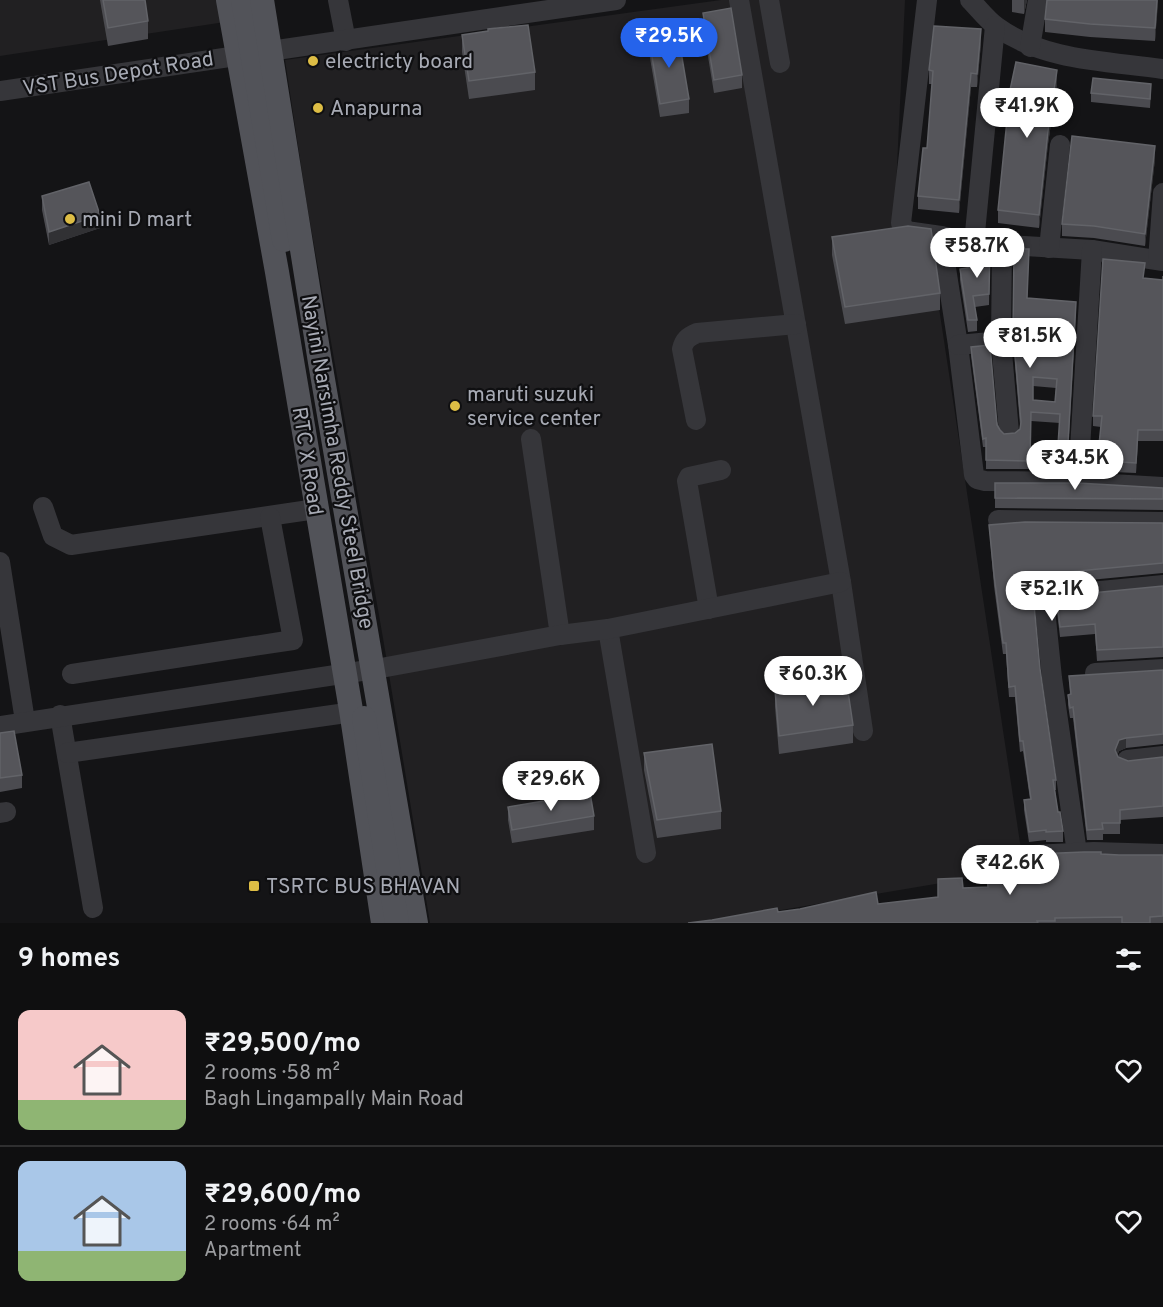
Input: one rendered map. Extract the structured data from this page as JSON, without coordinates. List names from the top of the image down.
{
  "streets": {
    "main road": ["RTC X Road", "Nayini Narsimha Reddy Steel Bridge"],
    "street": ["VST Bus Depot Road"]
  },
  "crossings": [
    ["VST Bus Depot Road", "RTC X Road"]
  ],
  "places": {
    "other": [
      "electricty board",
      "Anapurna",
      "mini D mart",
      "maruti suzuki service center"
    ],
    "transit": ["TSRTC BUS BHAVAN"]
  },
  "page": {
    "price": [
      "₹29.5K",
      "₹41.9K",
      "₹58.7K",
      "₹81.5K",
      "₹34.5K",
      "₹52.1K",
      "₹60.3K",
      "₹29.6K",
      "₹42.6K"
    ],
    "heading": "9 homes",
    "list": [
      {
        "name": "₹29,500/mo",
        "note": "2 rooms · 58 m² · Bagh Lingampally Main Road"
      },
      {
        "name": "₹29,600/mo",
        "note": "2 rooms · 64 m² · Apartment"
      }
    ]
  }
}
